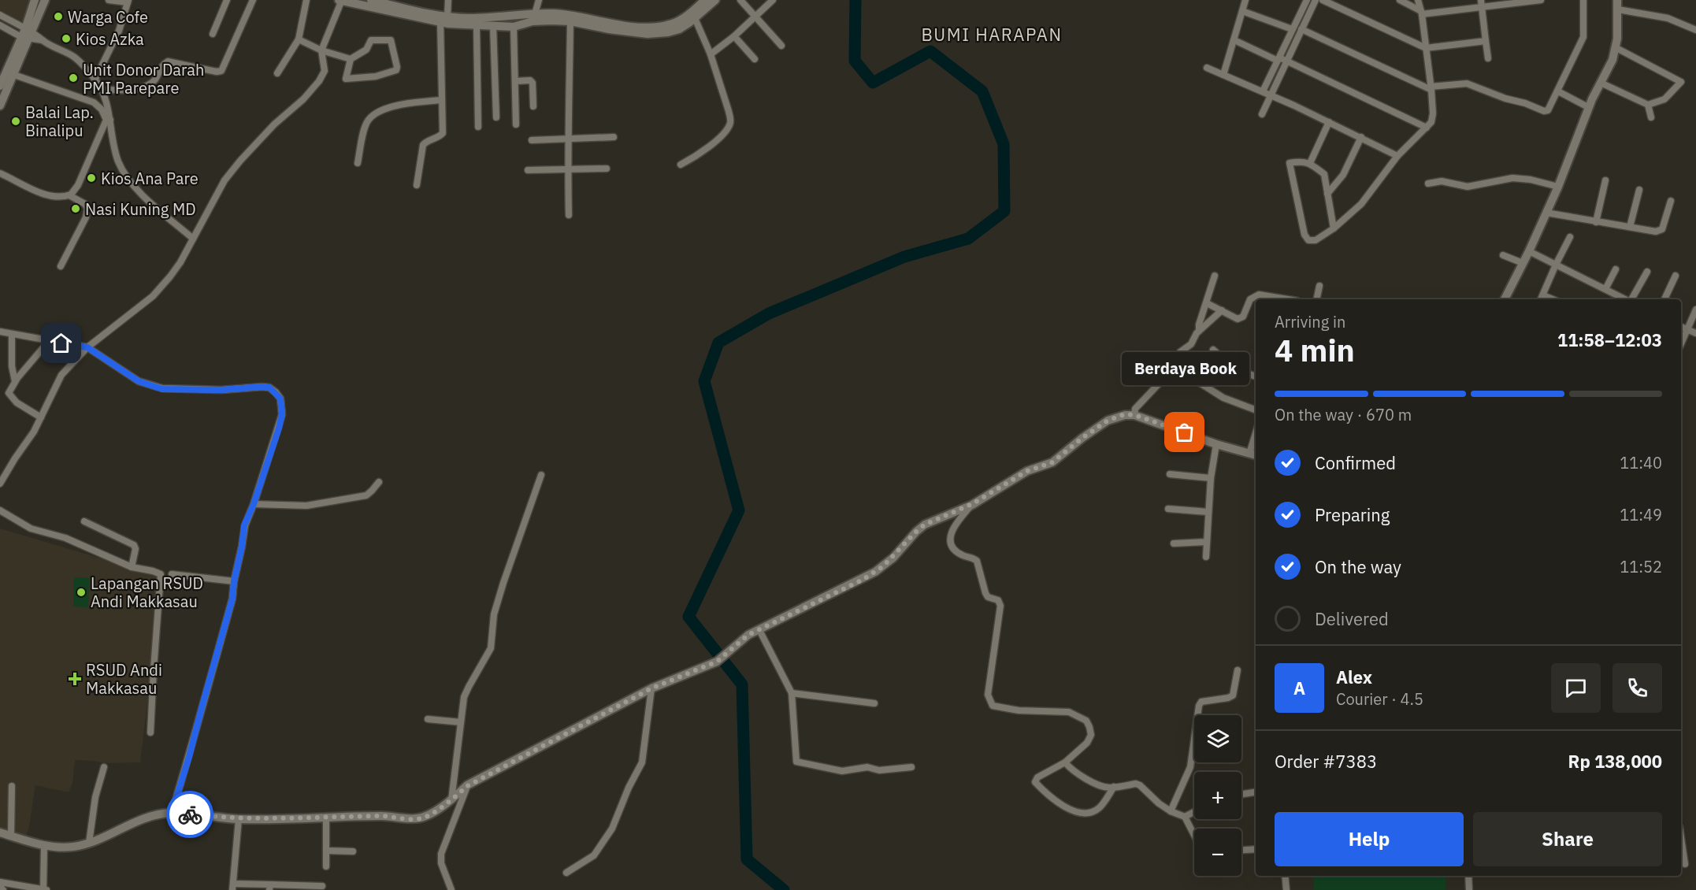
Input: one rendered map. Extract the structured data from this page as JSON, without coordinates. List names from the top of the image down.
{
  "districts": ["BUMI HARAPAN"],
  "places": {
    "other": [
      "Warga Cofe",
      "Kios Azka",
      "Unit Donor Darah PMI Parepare",
      "Balai Lap. Binalipu",
      "Kios Ana Pare",
      "Nasi Kuning MD",
      "Berdaya Book",
      "Lapangan RSUD Andi Makkasau"
    ],
    "health": ["RSUD Andi Makkasau"]
  },
  "page": {
    "heading": ["4 min", "Arriving in", "11:58–12:03"],
    "panel": [
      "Alex",
      "Courier · 4.5",
      "Order #7383",
      "Rp 138,000"
    ],
    "bubble": "Berdaya Book",
    "bar": "On the way · 670 m",
    "list": [
      ["Confirmed", "11:40"],
      ["Preparing", "11:49"],
      ["On the way", "11:52"],
      "Delivered"
    ],
    "round": "A",
    "map_buttons": ["+", "−"],
    "buttons": ["Help", "Share"]
  }
}
